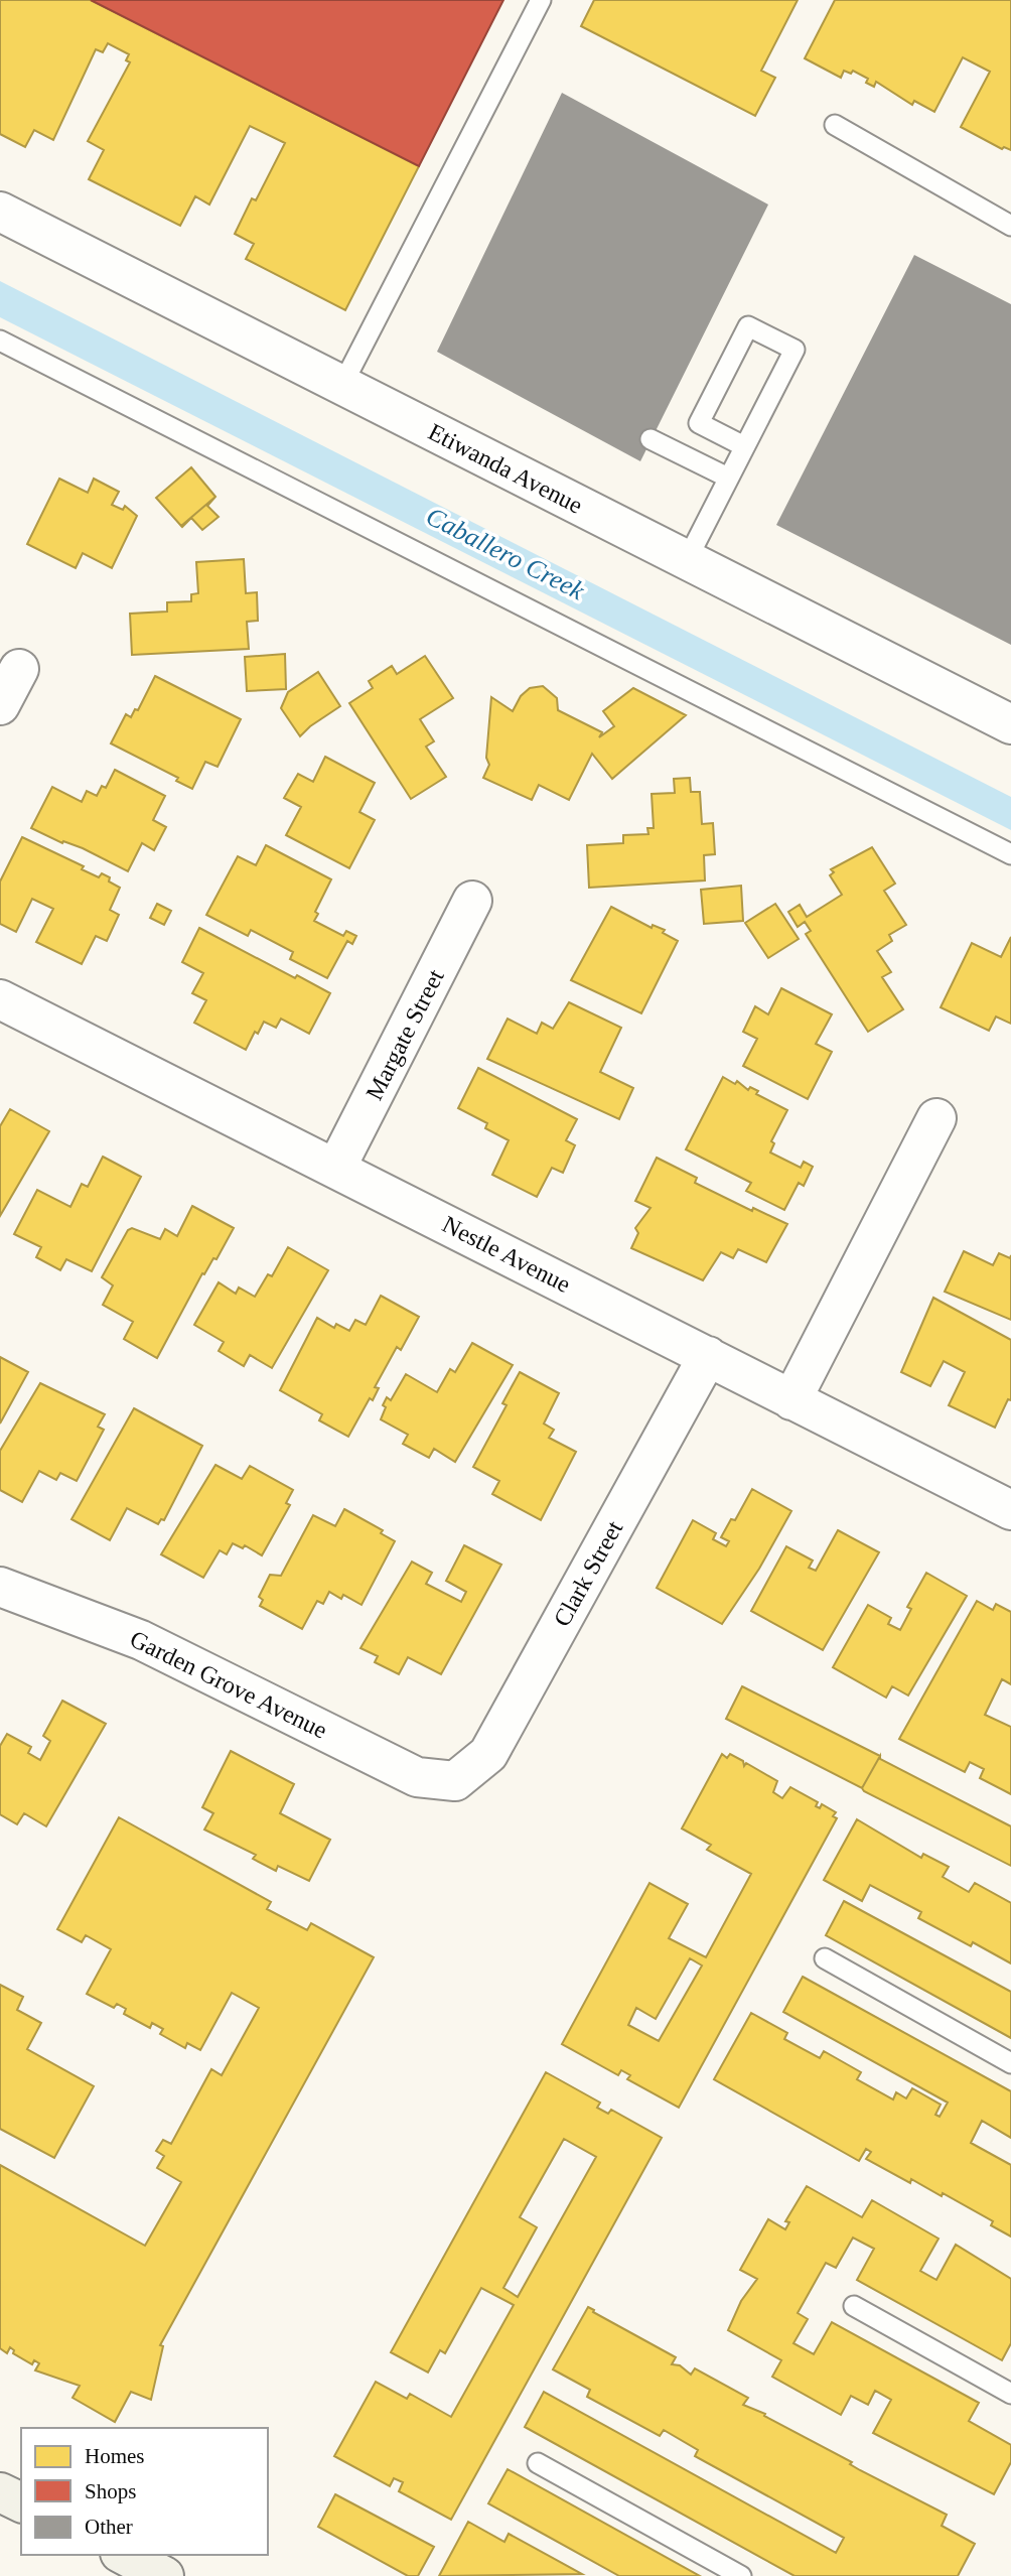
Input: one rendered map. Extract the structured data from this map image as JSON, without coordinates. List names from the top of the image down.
{
  "streets": {
    "street": [
      "Etiwanda Avenue",
      "Margate Street",
      "Nestle Avenue",
      "Clark Street",
      "Garden Grove Avenue"
    ]
  },
  "crossings": [
    ["Margate Street", "Nestle Avenue"],
    ["Nestle Avenue", "Clark Street"],
    ["Clark Street", "Garden Grove Avenue"]
  ],
  "water": ["Caballero Creek"],
  "legend": ["Homes", "Shops", "Other"]
}
